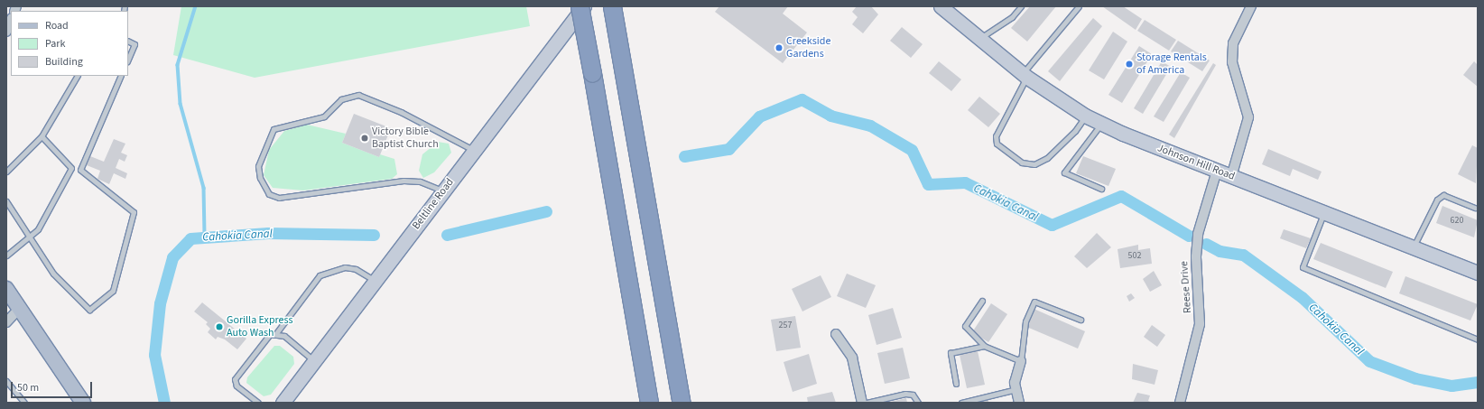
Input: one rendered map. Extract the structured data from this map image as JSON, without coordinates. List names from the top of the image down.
{
  "streets": {
    "street": ["Johnson Hill Road", "Beltline Road", "Reese Drive"]
  },
  "crossings": [
    ["Johnson Hill Road", "Reese Drive"]
  ],
  "water": ["Cahokia Canal"],
  "places": [
    "Creekside Gardens",
    "Storage Rentals of America",
    "Victory Bible Baptist Church",
    "Gorilla Express Auto Wash"
  ],
  "house_numbers": ["620", "502", "257"],
  "legend": ["Road", "Park", "Building"],
  "scale_bar": "50 m"
}
